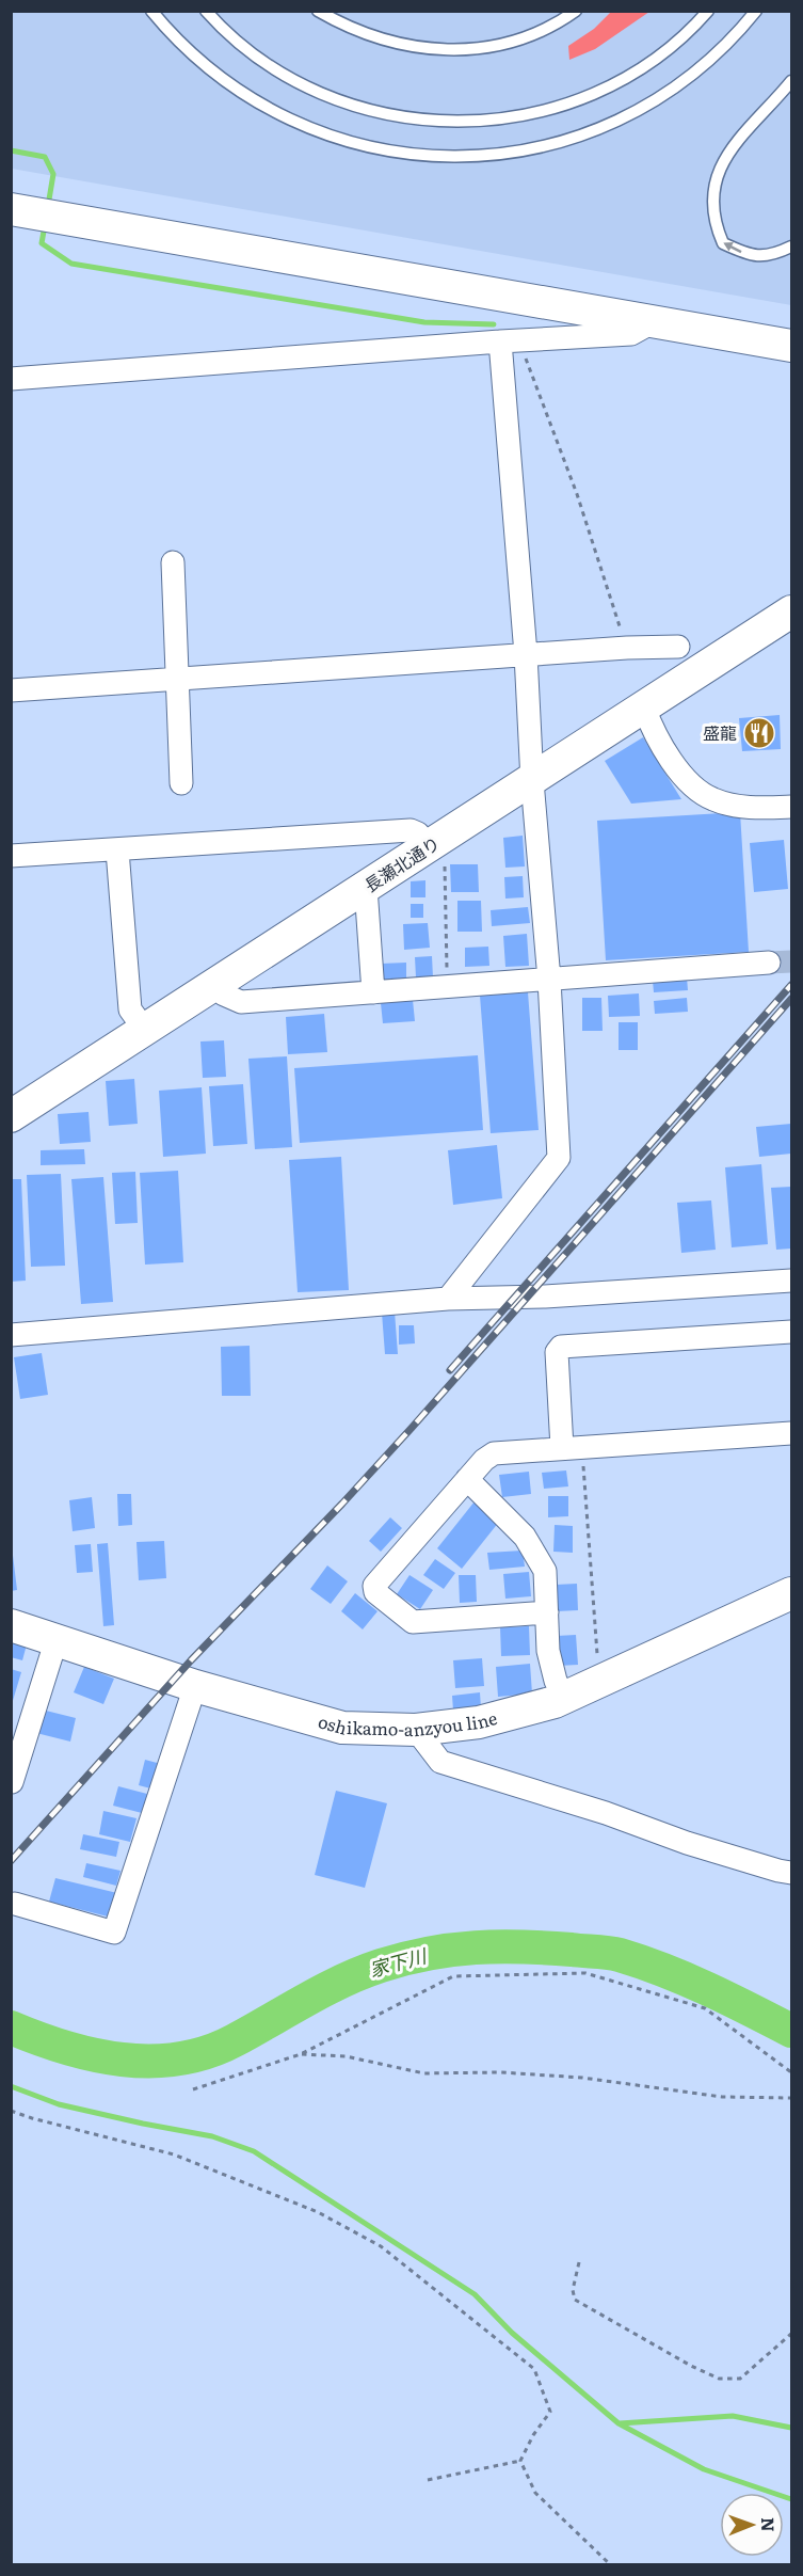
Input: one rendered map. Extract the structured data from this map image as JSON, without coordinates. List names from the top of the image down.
{
  "streets": {
    "street": ["長瀬北通り", "oshikamo-anzyou line"]
  },
  "water": ["家下川"],
  "places": {
    "restaurant": ["盛龍"]
  },
  "north": "right"
}
